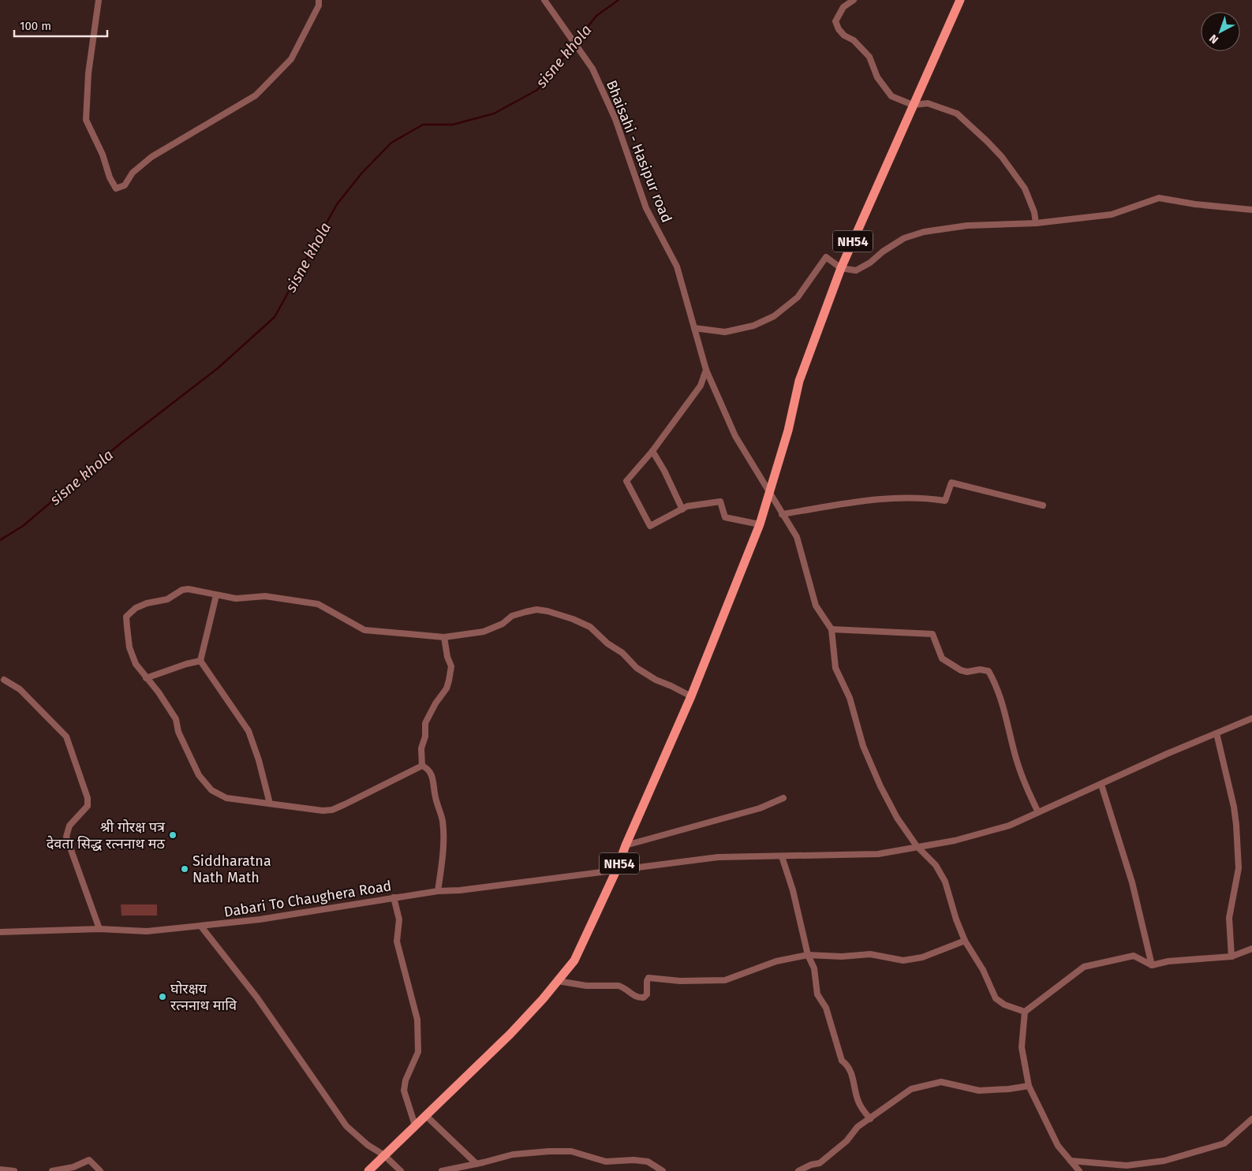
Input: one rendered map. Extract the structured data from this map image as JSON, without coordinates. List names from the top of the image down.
{
  "streets": {
    "main road": ["NH54"],
    "street": ["Bhaisahi - Hasipur road", "Dabari To Chaughera Road"]
  },
  "crossings": [
    ["Bhaisahi - Hasipur road", "NH54"],
    ["NH54", "Dabari To Chaughera Road"]
  ],
  "water": ["sisne khola"],
  "places": ["श्री गोरक्ष पत्र देवता सिद्ध रत्ननाथ मठ", "Siddharatna Nath Math", "घोरक्षय रत्ननाथ मावि"],
  "scale_bar": "100 m",
  "north": "bottom left"
}
